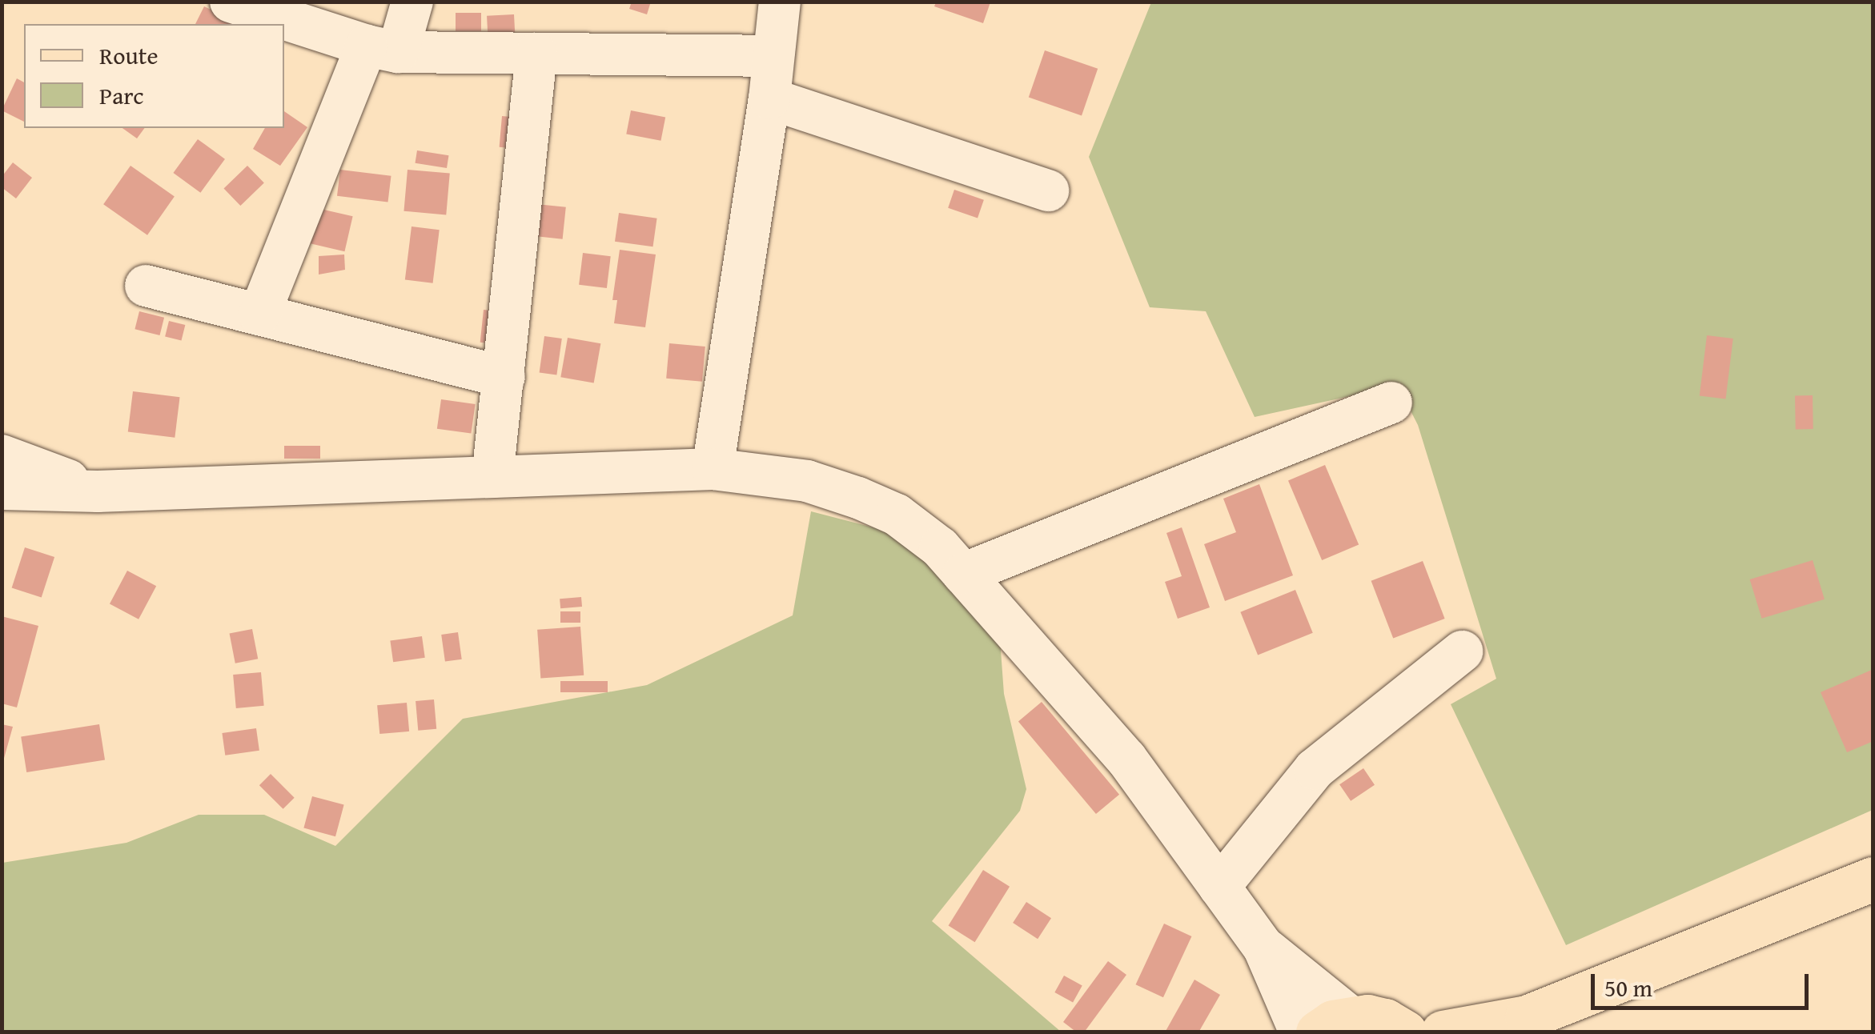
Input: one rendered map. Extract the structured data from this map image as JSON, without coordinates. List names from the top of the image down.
{
  "legend": ["Route", "Parc"],
  "scale_bar": "50 m"
}
